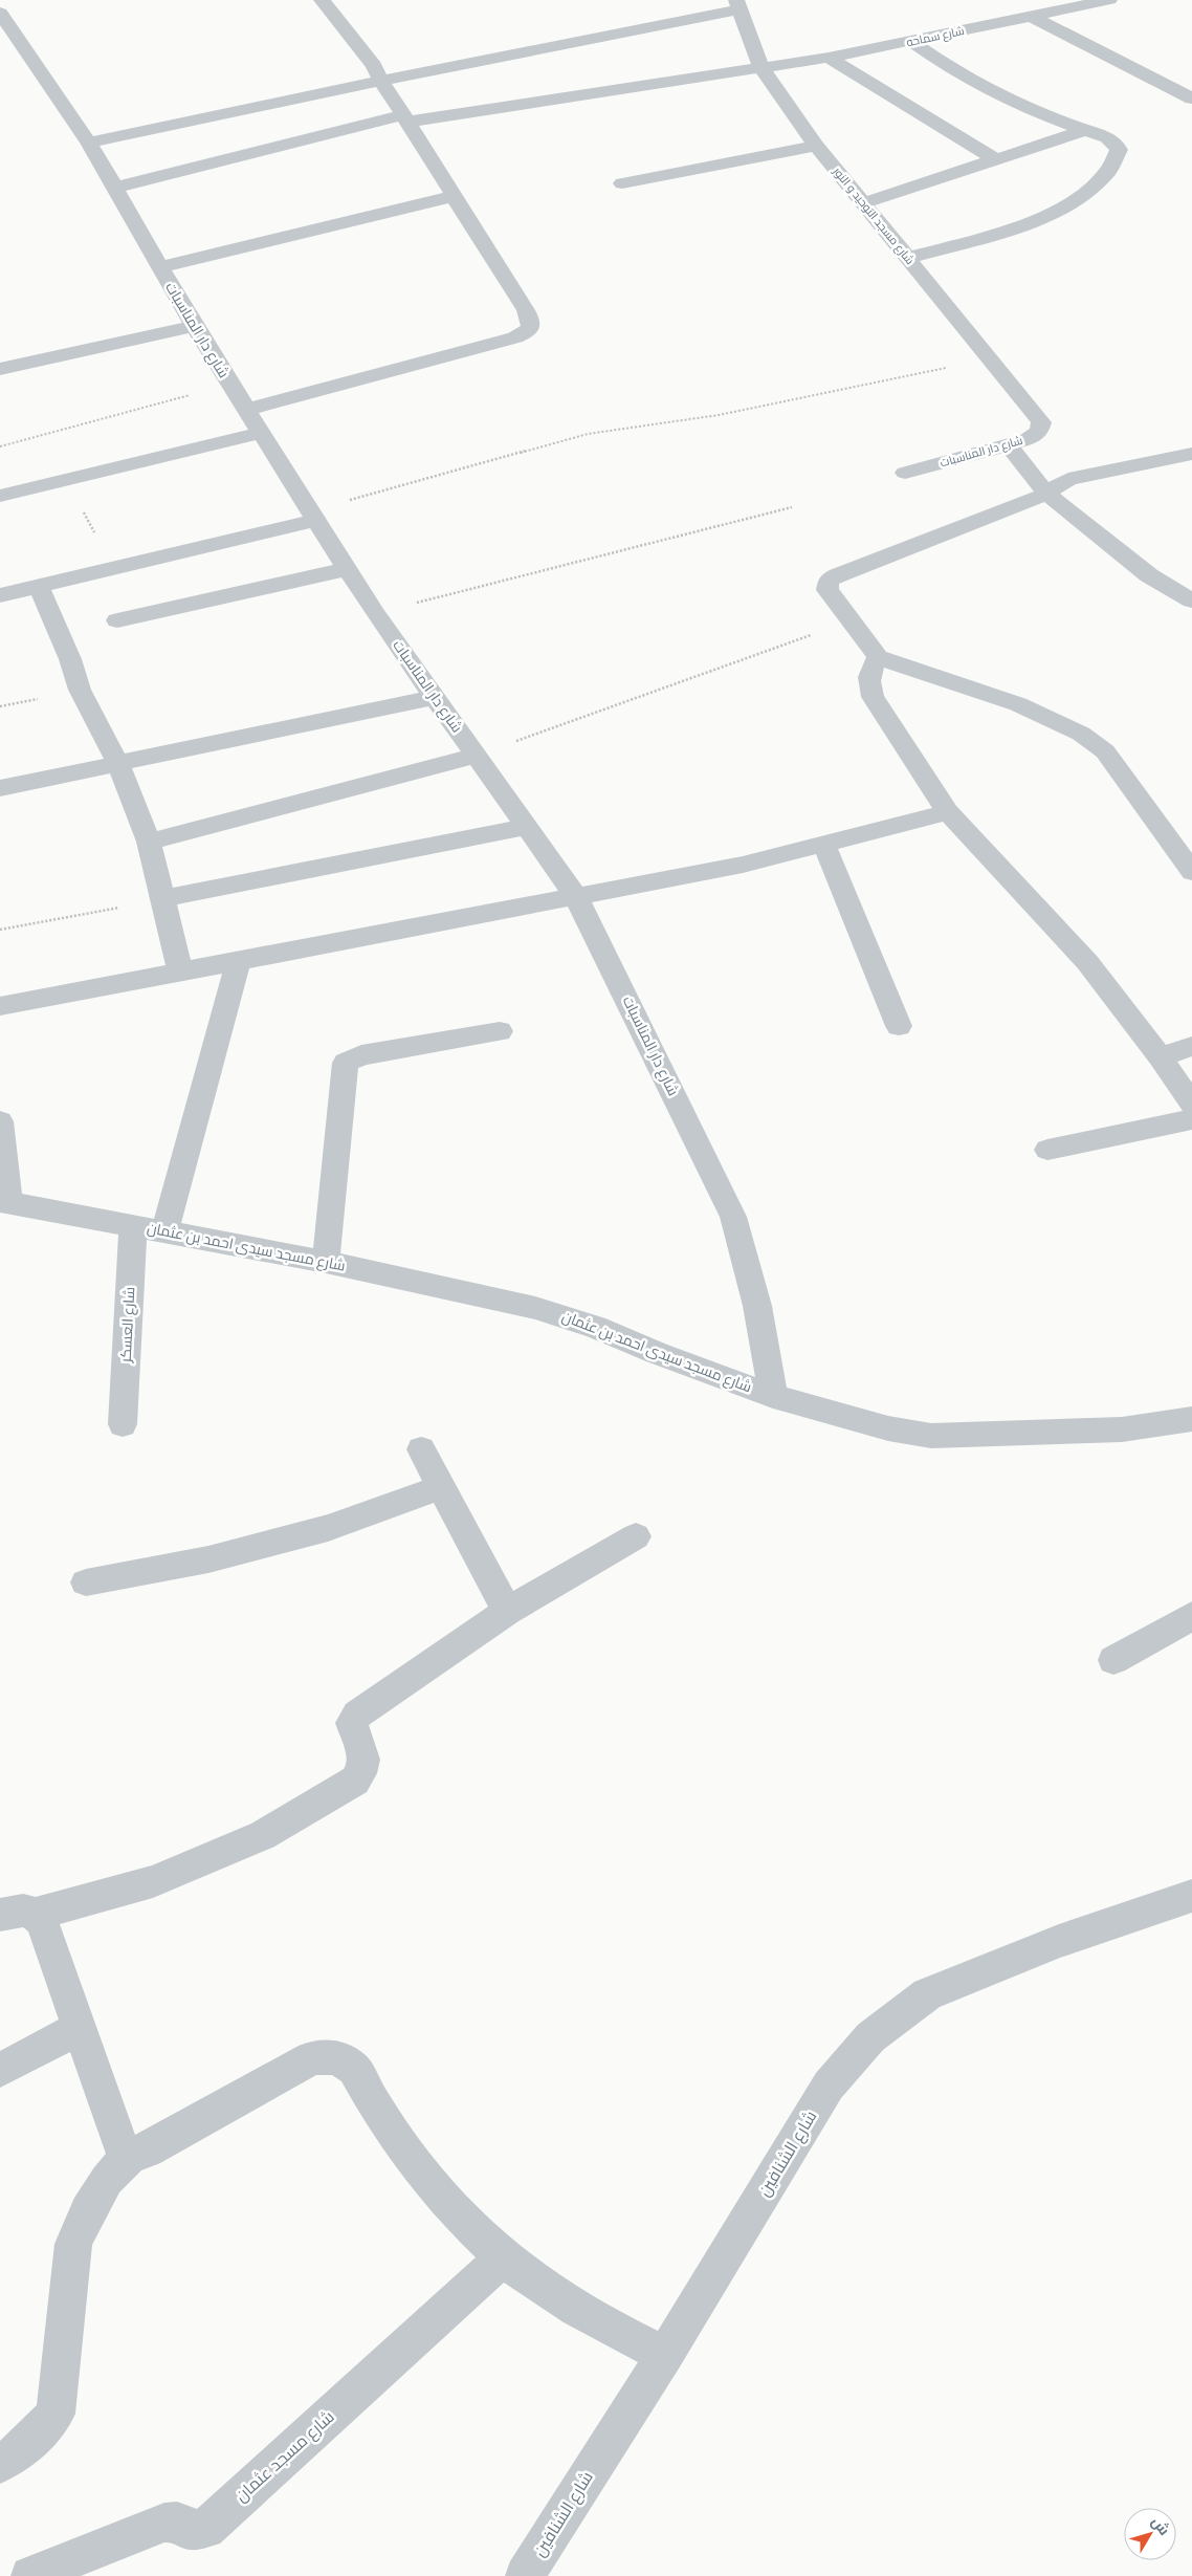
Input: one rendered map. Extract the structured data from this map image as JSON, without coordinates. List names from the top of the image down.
{
  "streets": {
    "street": [
      "شارع سماحه",
      "شارع مسجد التوحيد و النور",
      "شارع دار المناسبات",
      "شارع مسجد سيدى احمد بن عثمان",
      "شارع العسكر",
      "شارع الشنافين",
      "شارع مسجد عثمان"
    ]
  },
  "crossings": [
    ["شارع سماحه", "شارع مسجد التوحيد و النور"],
    ["شارع سماحه", "شارع دار المناسبات"],
    ["شارع مسجد التوحيد و النور", "شارع دار المناسبات"],
    ["شارع دار المناسبات", "شارع مسجد سيدى احمد بن عثمان"],
    ["شارع مسجد سيدى احمد بن عثمان", "شارع العسكر"]
  ],
  "north": "top right"
}
